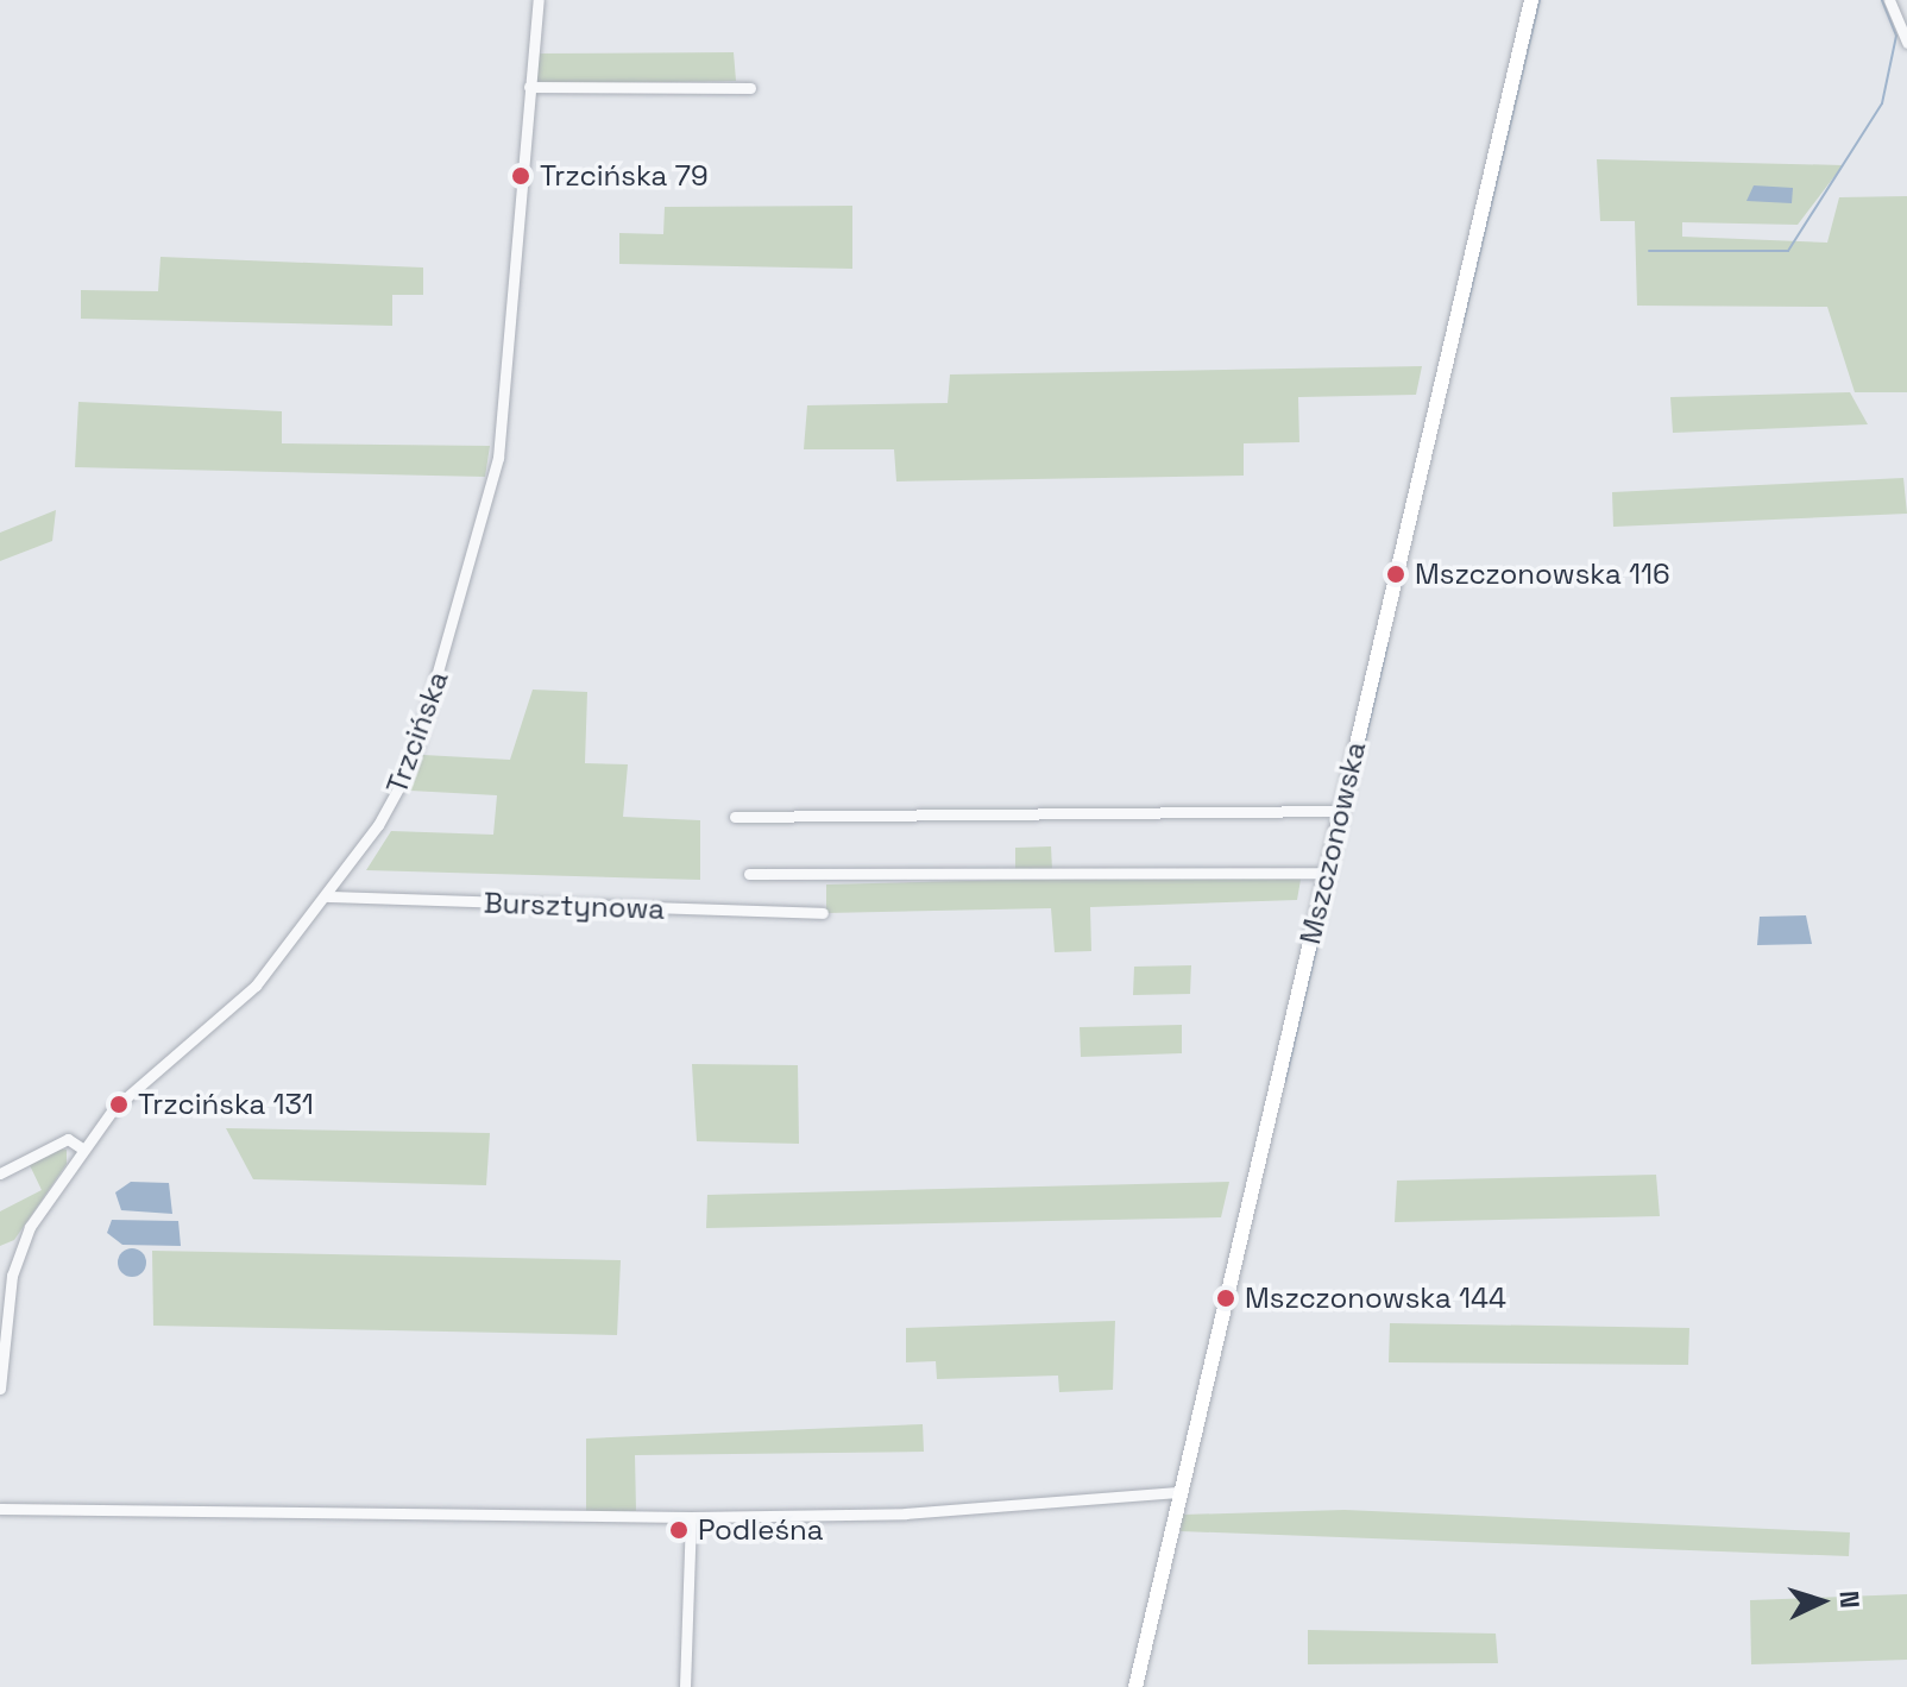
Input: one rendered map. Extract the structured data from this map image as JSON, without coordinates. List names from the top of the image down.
{
  "streets": {
    "main road": ["Mszczonowska"],
    "street": ["Trzcińska", "Bursztynowa"]
  },
  "crossings": [
    ["Trzcińska", "Bursztynowa"]
  ],
  "places": [
    "Trzcińska 79",
    "Mszczonowska 116",
    "Trzcińska 131",
    "Mszczonowska 144",
    "Podleśna"
  ],
  "north": "right"
}
